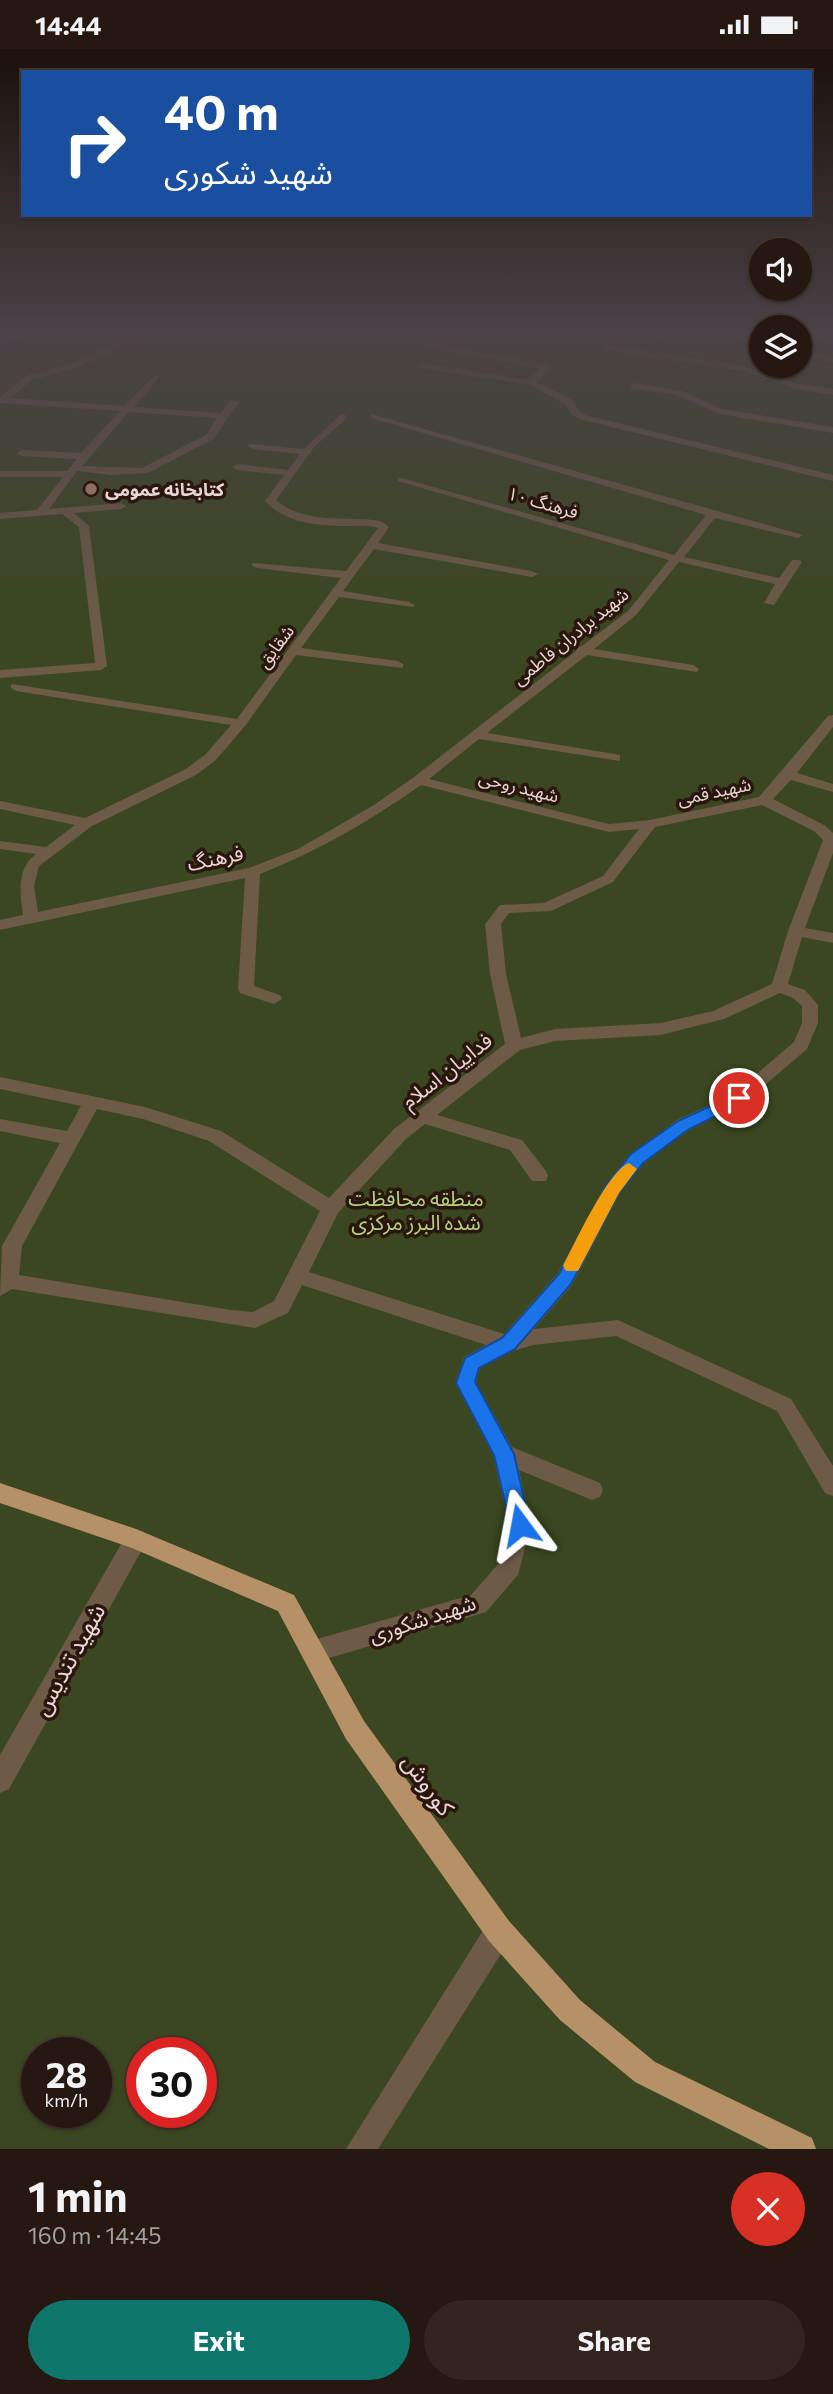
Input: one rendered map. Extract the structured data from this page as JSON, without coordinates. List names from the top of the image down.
{
  "streets": {
    "main road": ["کوروش"],
    "street": [
      "فرهنگ ۱۰",
      "شهید برادران فاطمی",
      "شقایق",
      "شهید روحی",
      "شهید قمی",
      "فرهنگ",
      "فداییان اسلام",
      "شهید شکوری",
      "شهید تندیس"
    ]
  },
  "crossings": [
    ["فرهنگ ۱۰", "شهید برادران فاطمی"],
    ["شهید برادران فاطمی", "شهید روحی"],
    ["شهید برادران فاطمی", "فرهنگ"],
    ["شقایق", "فرهنگ"],
    ["شهید روحی", "شهید قمی"],
    ["شهید روحی", "فرهنگ"],
    ["فداییان اسلام", "شهید شکوری"],
    ["شهید شکوری", "کوروش"],
    ["شهید تندیس", "کوروش"]
  ],
  "parks": ["منطقه محافظت شده البرز مرکزی"],
  "places": ["کتابخانه عمومی"],
  "page": {
    "status": "14:44",
    "turn": ["40 m", "شهید شکوری"],
    "speed": "28 km/h",
    "limit": "30",
    "heading": ["1 min", "160 m · 14:45"],
    "buttons": ["Exit", "Share"]
  }
}
